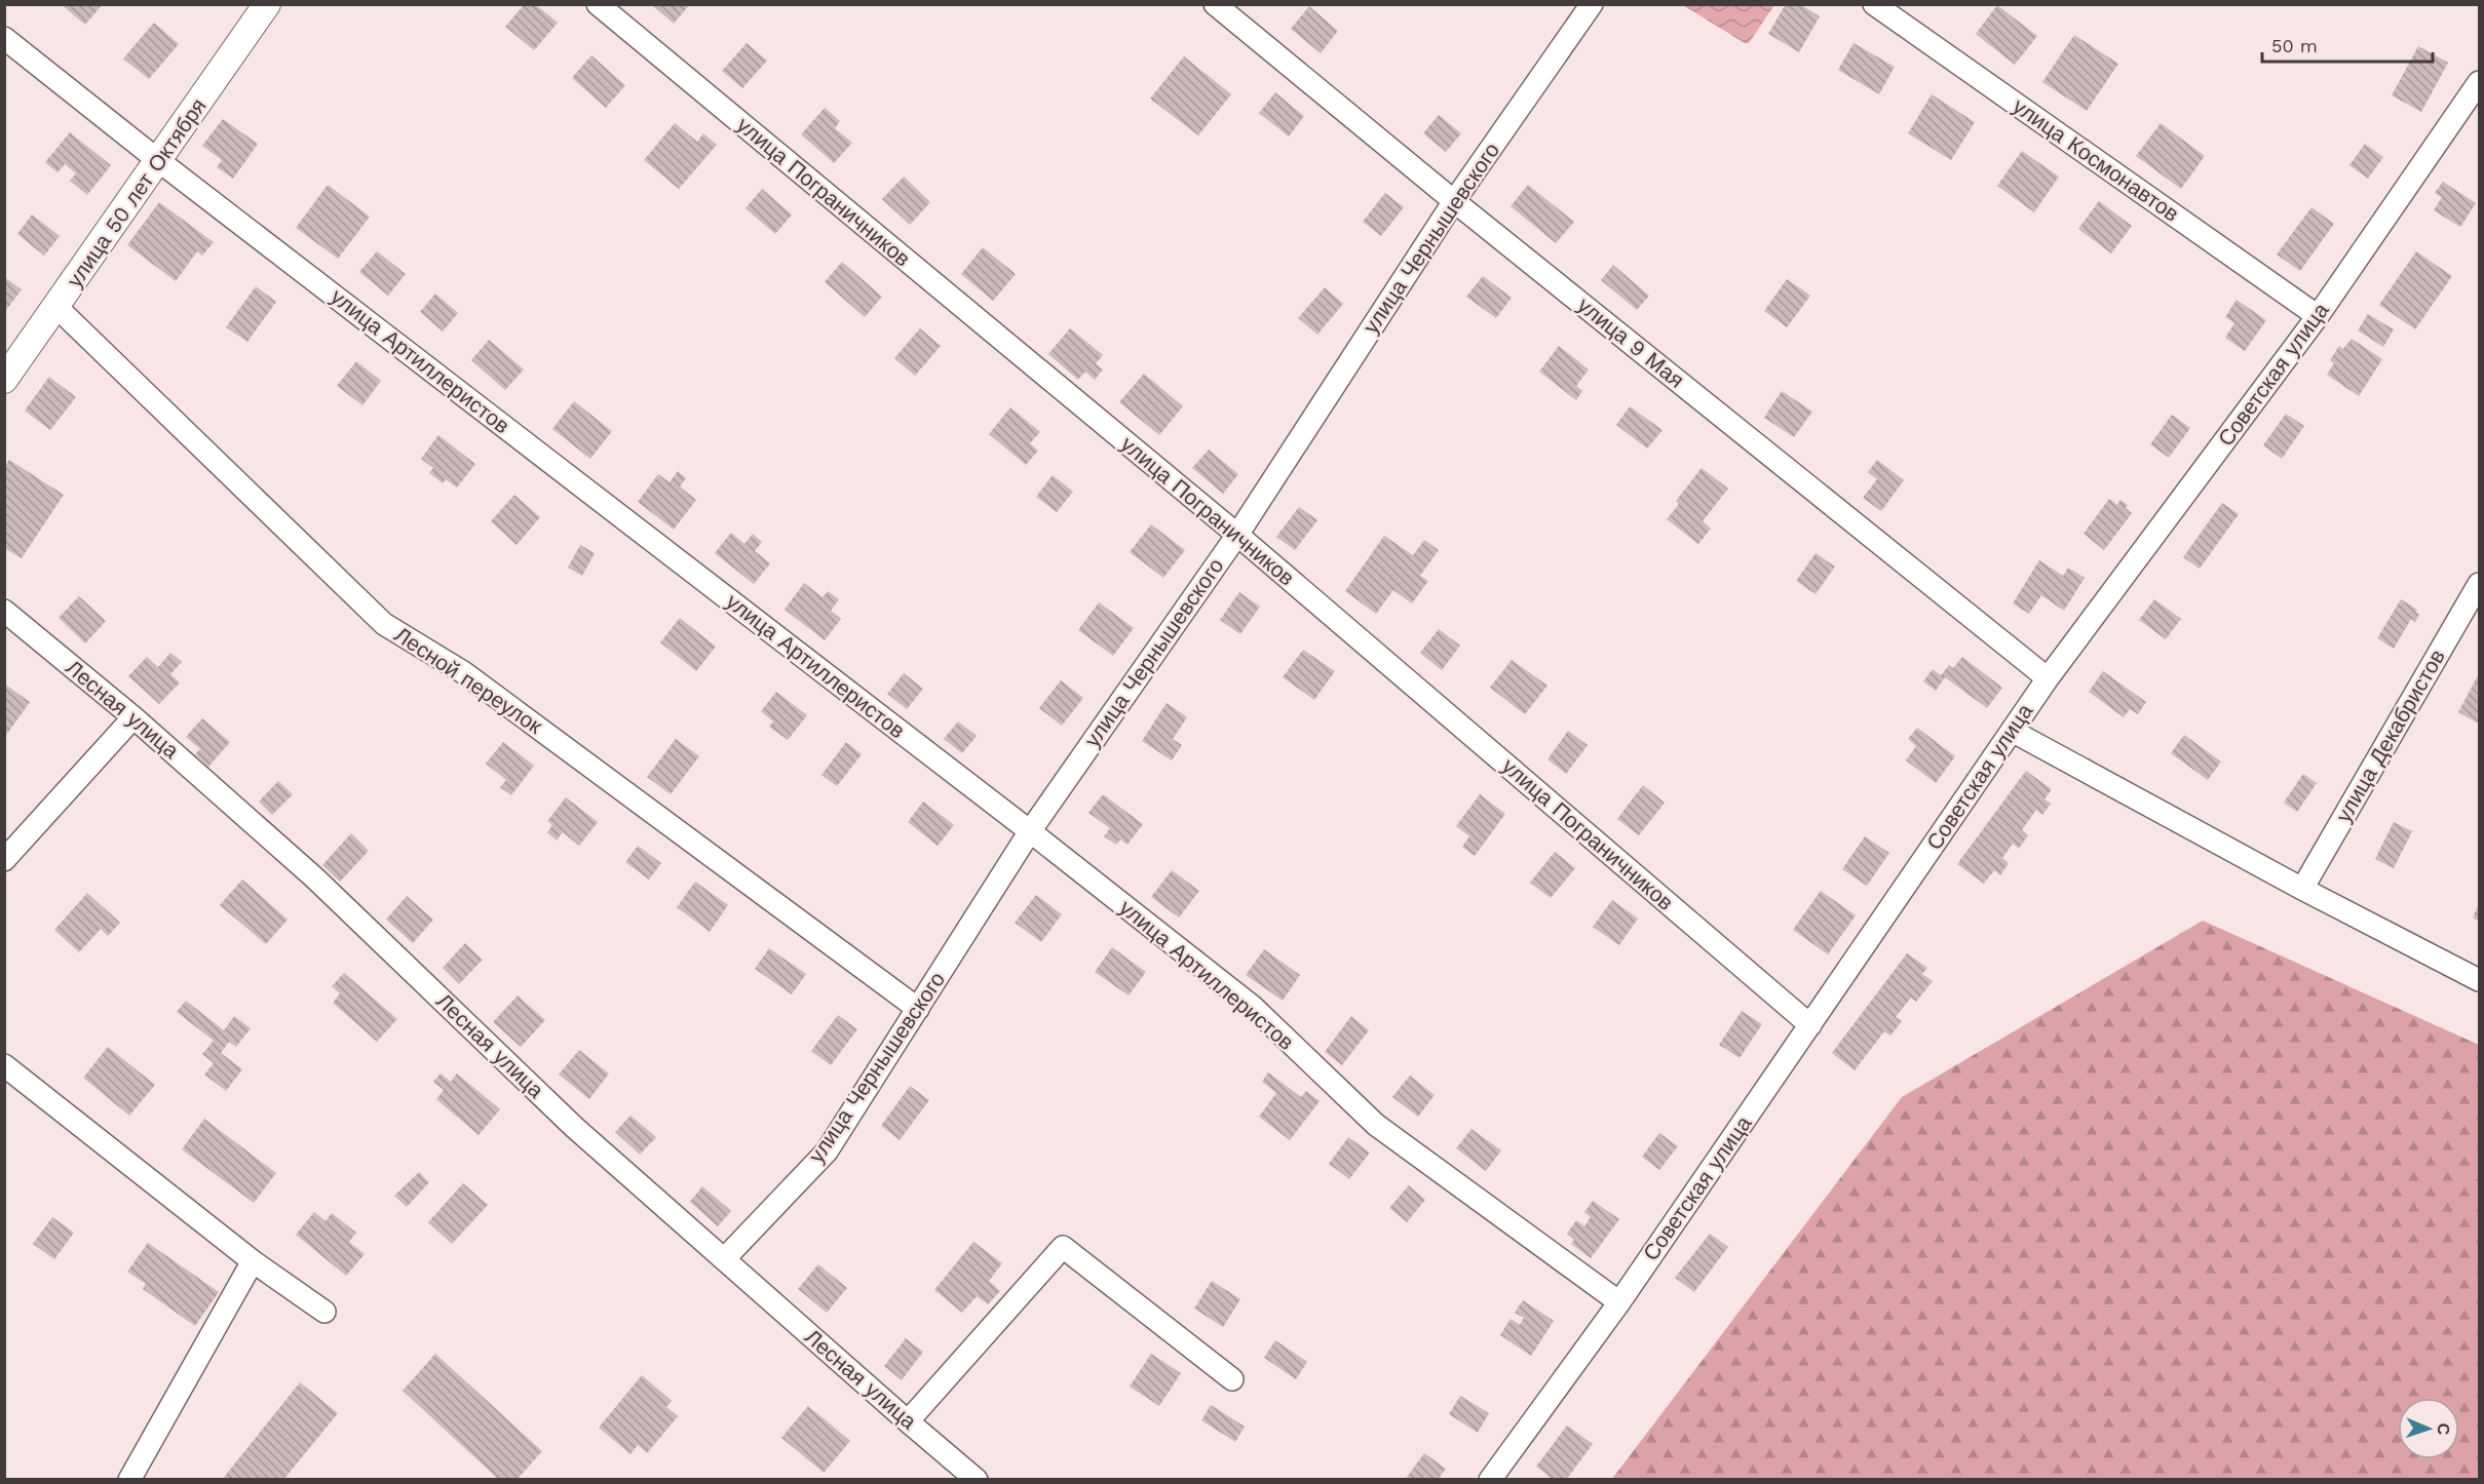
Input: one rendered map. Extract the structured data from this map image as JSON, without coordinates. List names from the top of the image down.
{
  "streets": {
    "street": [
      "улица Космонавтов",
      "улица Пограничников",
      "улица 50 лет Октября",
      "улица Чернышевского",
      "улица 9 Мая",
      "улица Артиллеристов",
      "Советская улица",
      "Лесной переулок",
      "Лесная улица",
      "улица Декабристов"
    ]
  },
  "crossings": [
    ["улица Космонавтов", "Советская улица"],
    ["улица Пограничников", "улица Чернышевского"],
    ["улица Пограничников", "Советская улица"],
    ["улица 50 лет Октября", "улица Артиллеристов"],
    ["улица 50 лет Октября", "Лесной переулок"],
    ["улица Чернышевского", "улица 9 Мая"],
    ["улица Чернышевского", "улица Артиллеристов"],
    ["улица Чернышевского", "Лесной переулок"],
    ["улица Чернышевского", "Лесная улица"],
    ["улица 9 Мая", "Советская улица"],
    ["улица Артиллеристов", "Советская улица"]
  ],
  "scale_bar": "50 m",
  "north": "right"
}
